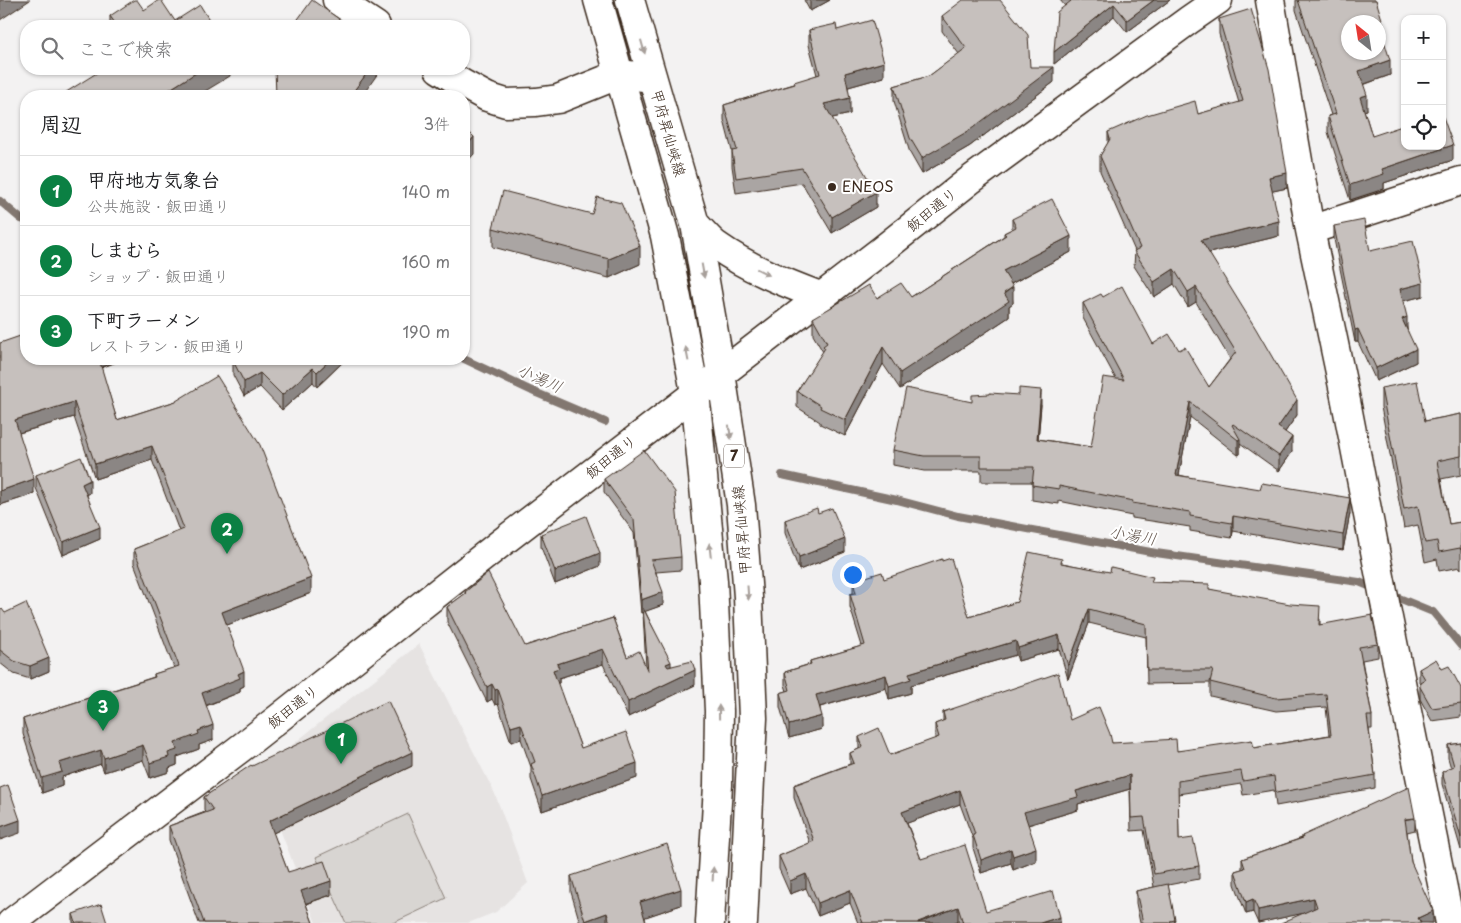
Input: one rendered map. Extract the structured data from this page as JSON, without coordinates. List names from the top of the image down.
{
  "streets": {
    "main road": ["甲府昇仙峡線", "飯田通り", "7"]
  },
  "crossings": [
    ["甲府昇仙峡線", "飯田通り"]
  ],
  "water": ["小湯川"],
  "places": ["ENEOS"],
  "north": "top left",
  "page": {
    "map_buttons": ["+", "−"],
    "search": "ここで検索",
    "heading": ["周辺", "3件"],
    "list": [
      {
        "mark": "1",
        "name": "甲府地方気象台",
        "note": "公共施設 · 飯田通り",
        "value": "140 m"
      },
      {
        "mark": "2",
        "name": "しまむら",
        "note": "ショップ · 飯田通り",
        "value": "160 m"
      },
      {
        "mark": "3",
        "name": "下町ラーメン",
        "note": "レストラン · 飯田通り",
        "value": "190 m"
      }
    ],
    "pins": ["2", "3", "1"]
  }
}
